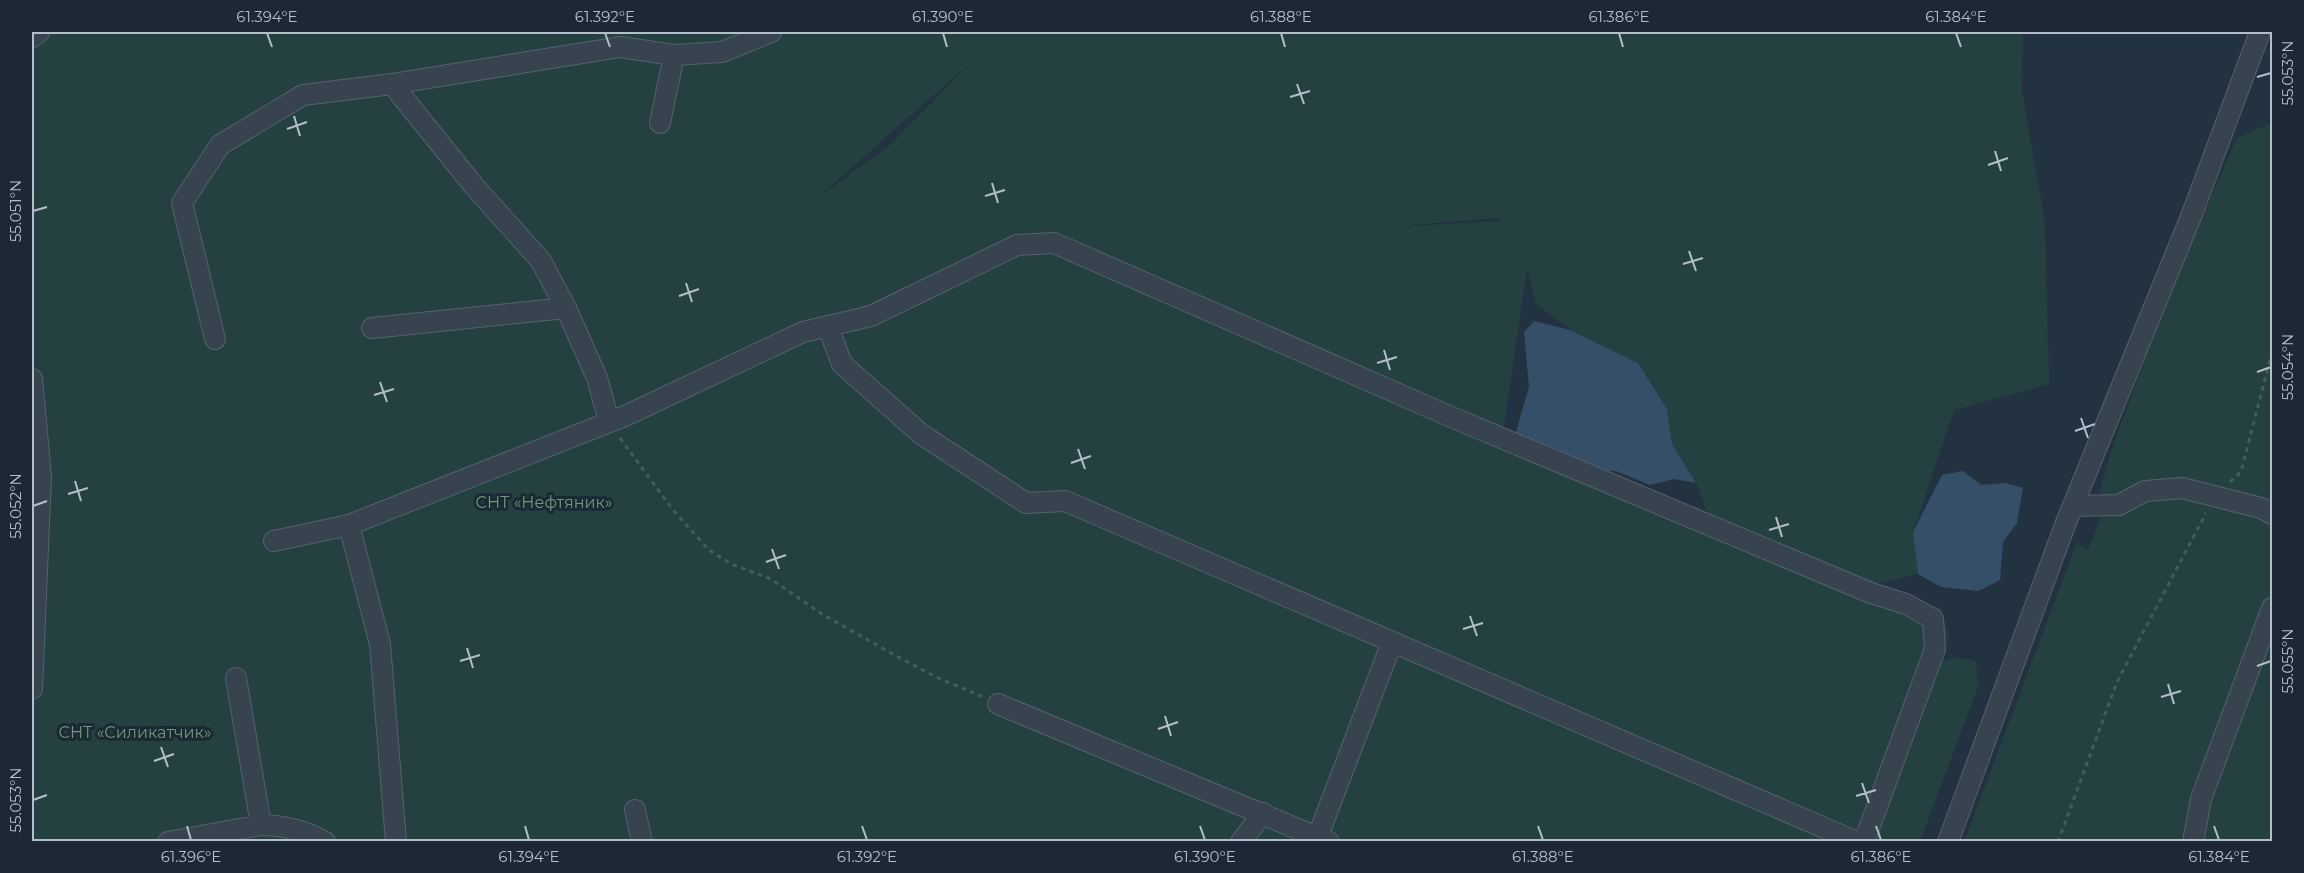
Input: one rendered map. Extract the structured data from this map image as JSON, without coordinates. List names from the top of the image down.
{
  "parks": ["СНТ «Нефтяник»", "СНТ «Силикатчик»"],
  "coordinates": [
    "61.394°E",
    "61.392°E",
    "61.390°E",
    "61.388°E",
    "61.386°E",
    "61.384°E",
    "55.053°N",
    "55.051°N",
    "55.054°N",
    "55.052°N",
    "55.055°N",
    "61.396°E"
  ]
}
